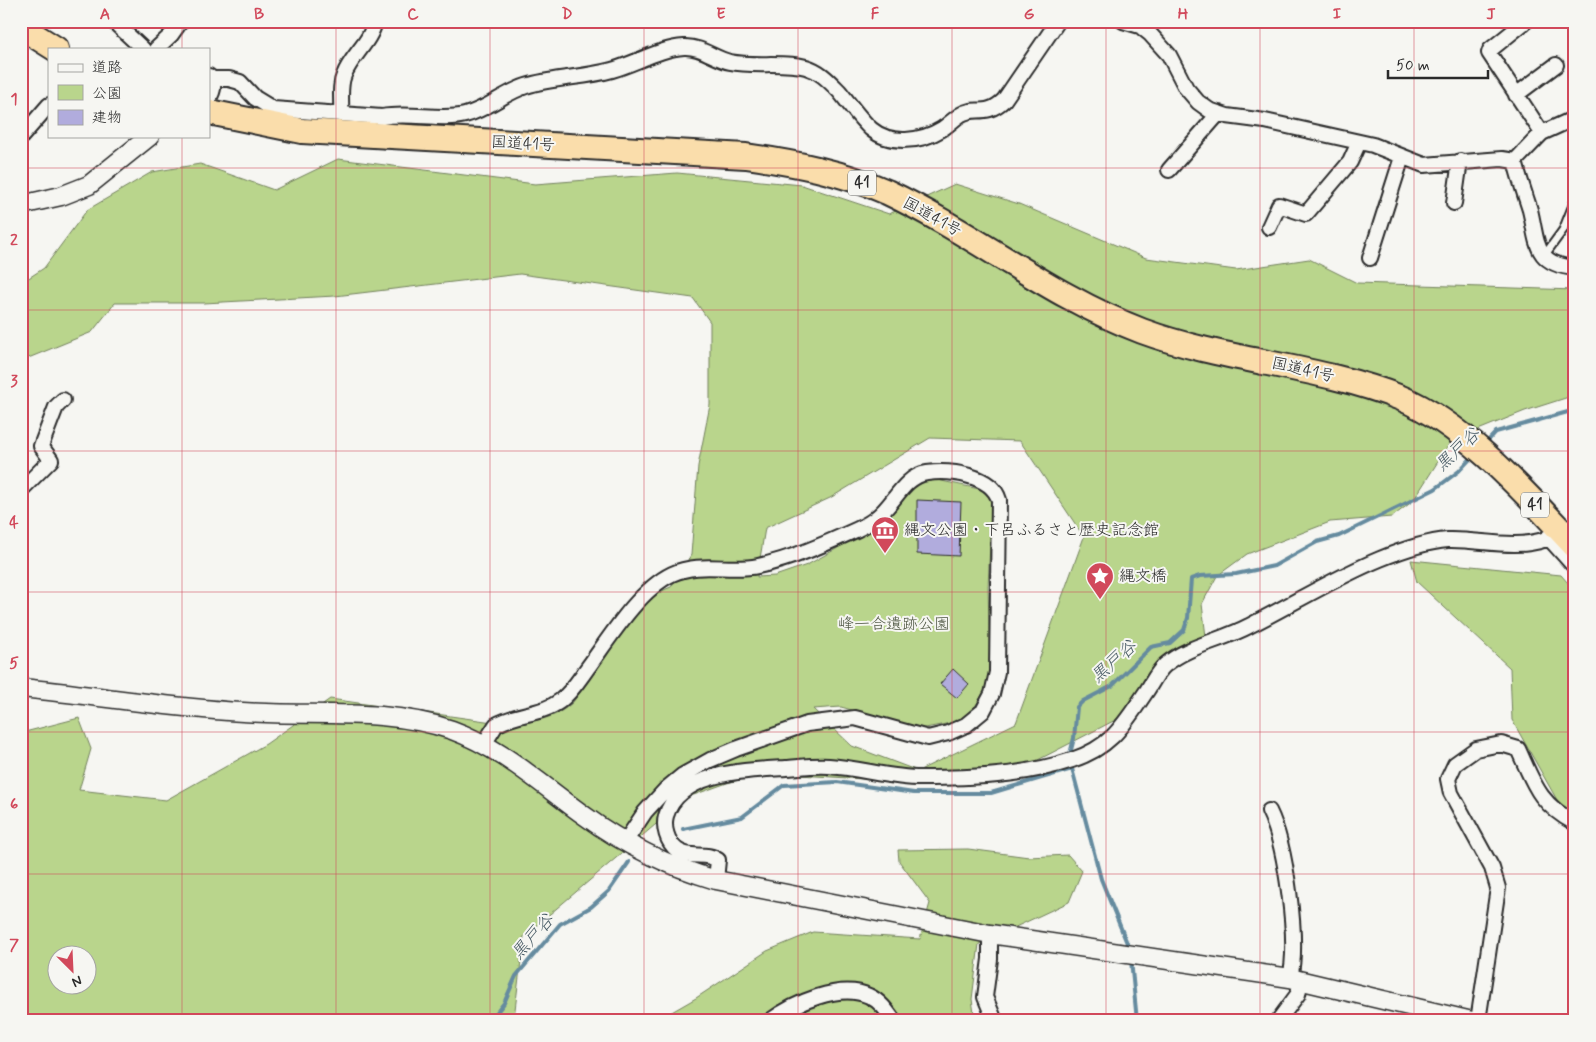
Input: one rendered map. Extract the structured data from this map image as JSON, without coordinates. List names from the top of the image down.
{
  "streets": {
    "highway": ["国道41号", "41"]
  },
  "water": ["黒戸谷"],
  "parks": ["峰一合遺跡公園"],
  "places": {
    "museum": ["縄文公園・下呂ふるさと歴史記念館"],
    "place": ["縄文橋"]
  },
  "legend": ["道路", "公園", "建物"],
  "scale_bar": "50 m",
  "north": "bottom right",
  "grid": {
    "columns": [
      "A",
      "B",
      "C",
      "D",
      "E",
      "F",
      "G",
      "H",
      "I",
      "J"
    ],
    "rows": [
      "1",
      "2",
      "3",
      "4",
      "5",
      "6",
      "7"
    ]
  }
}
